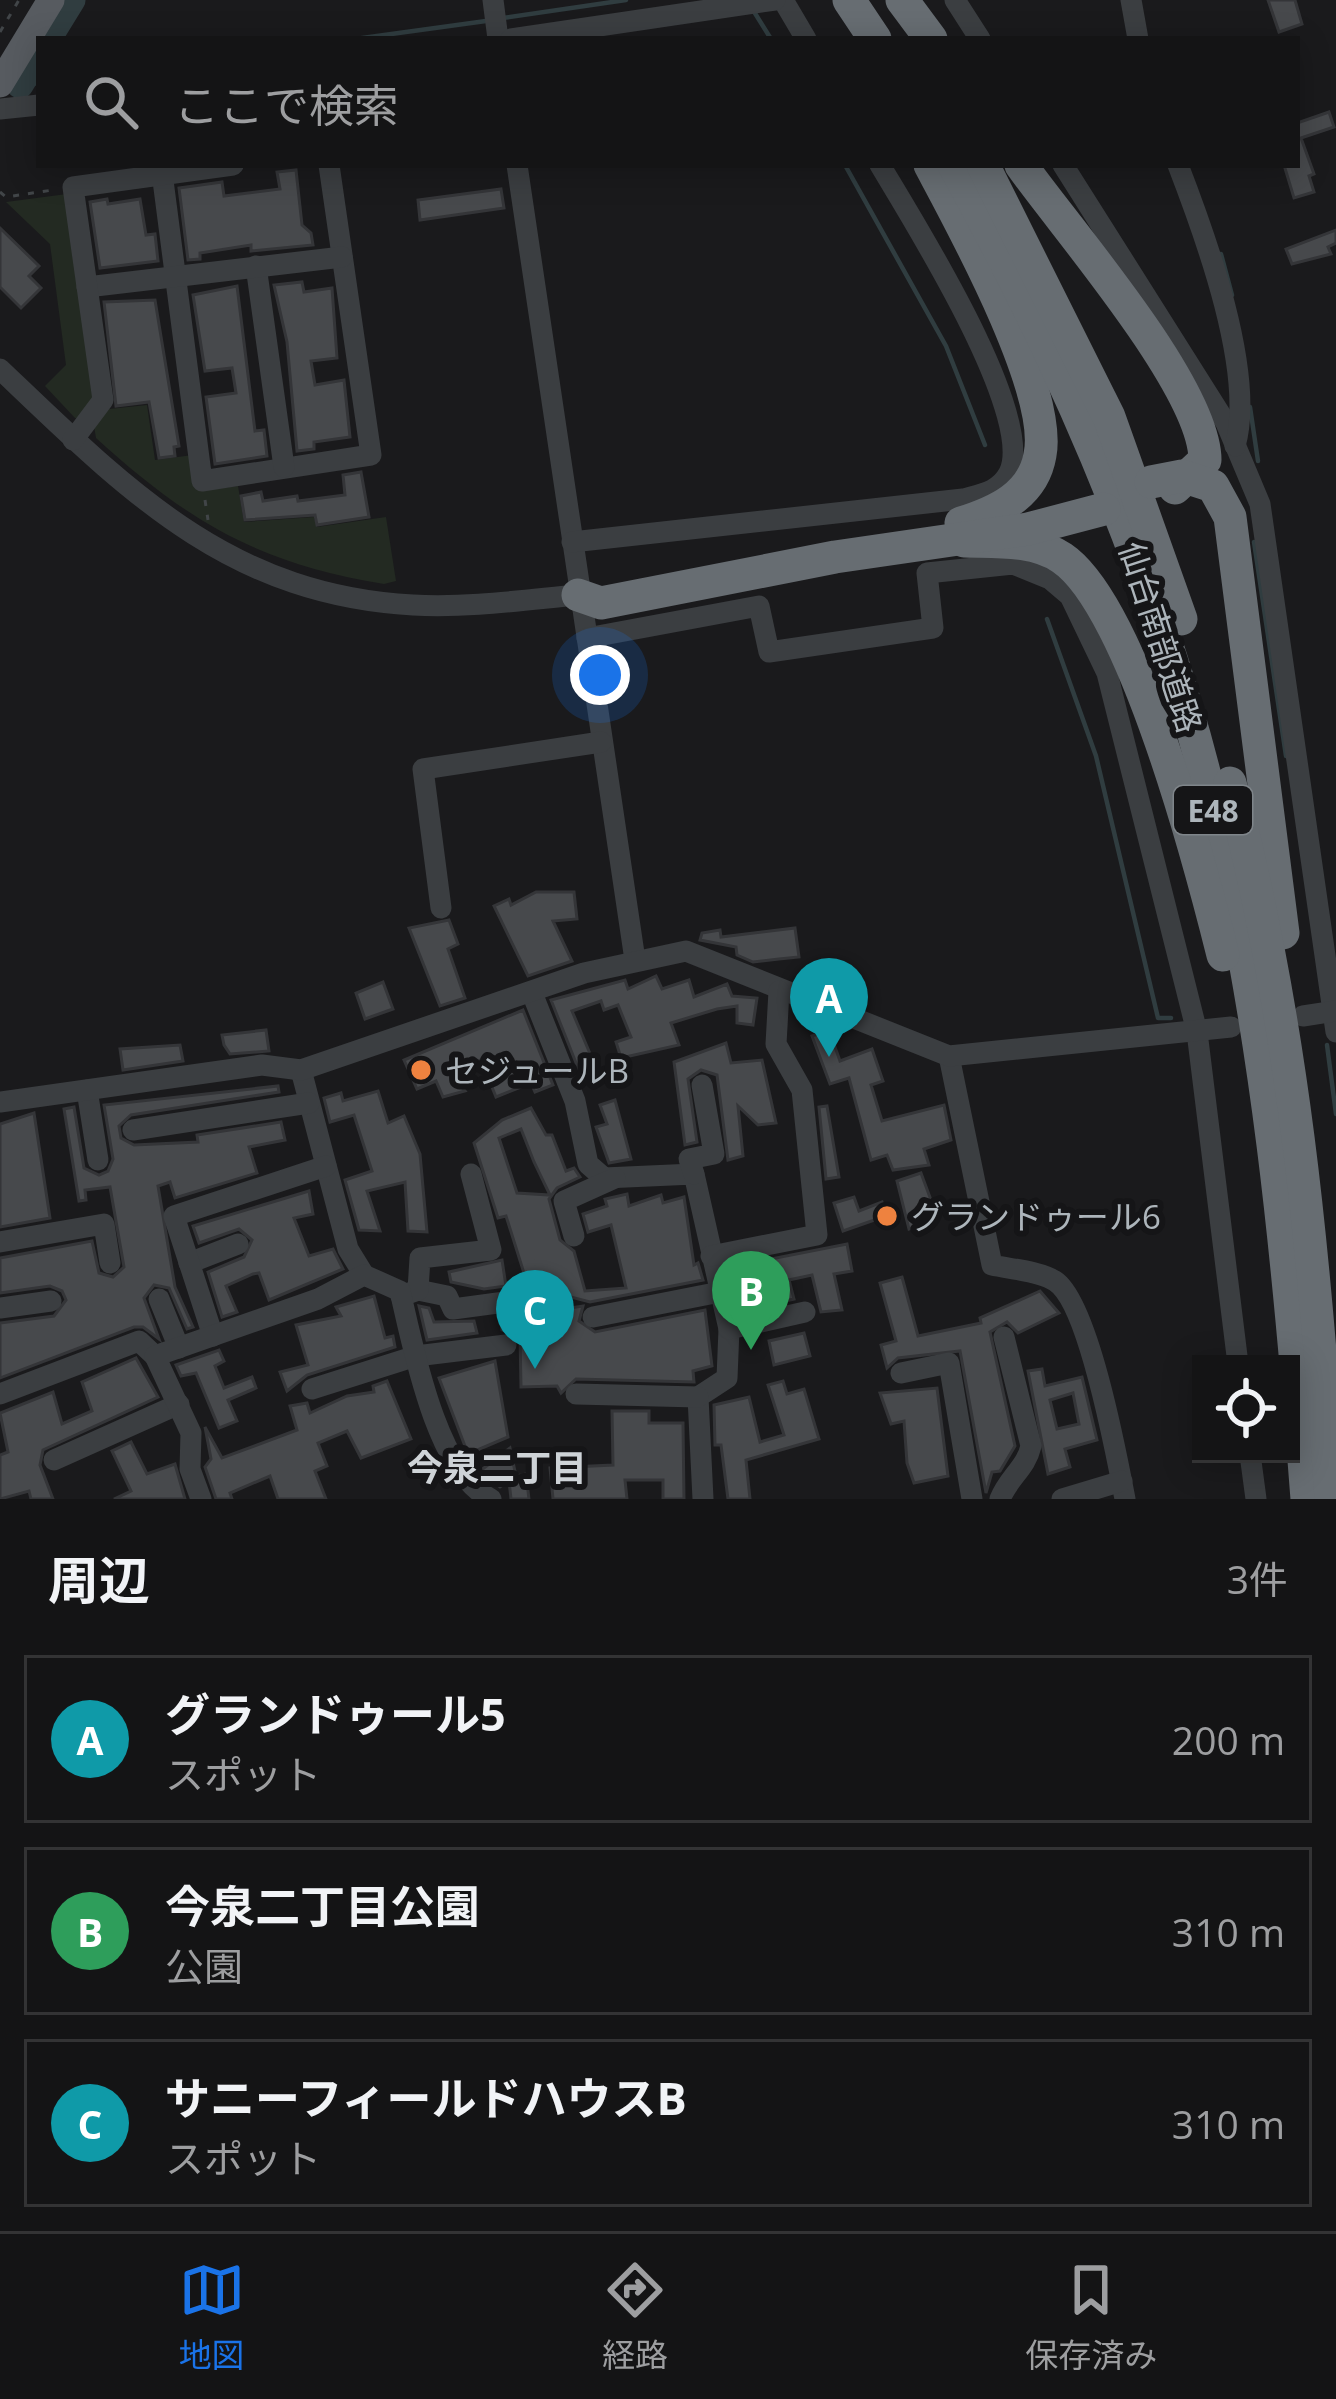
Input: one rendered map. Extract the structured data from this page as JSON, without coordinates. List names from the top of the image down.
{
  "streets": {
    "highway": ["仙台南部道路", "E48"]
  },
  "districts": ["今泉二丁目"],
  "places": ["セジュールB", "グランドゥール6"],
  "page": {
    "search": "ここで検索",
    "pins": ["A", "B", "C"],
    "heading": ["周辺", "3件"],
    "list": [
      {
        "mark": "A",
        "name": "グランドゥール5",
        "note": "スポット",
        "value": "200 m"
      },
      {
        "mark": "B",
        "name": "今泉二丁目公園",
        "note": "公園",
        "value": "310 m"
      },
      {
        "mark": "C",
        "name": "サニーフィールドハウスB",
        "note": "スポット",
        "value": "310 m"
      }
    ],
    "nav": ["地図", "経路", "保存済み"]
  }
}
